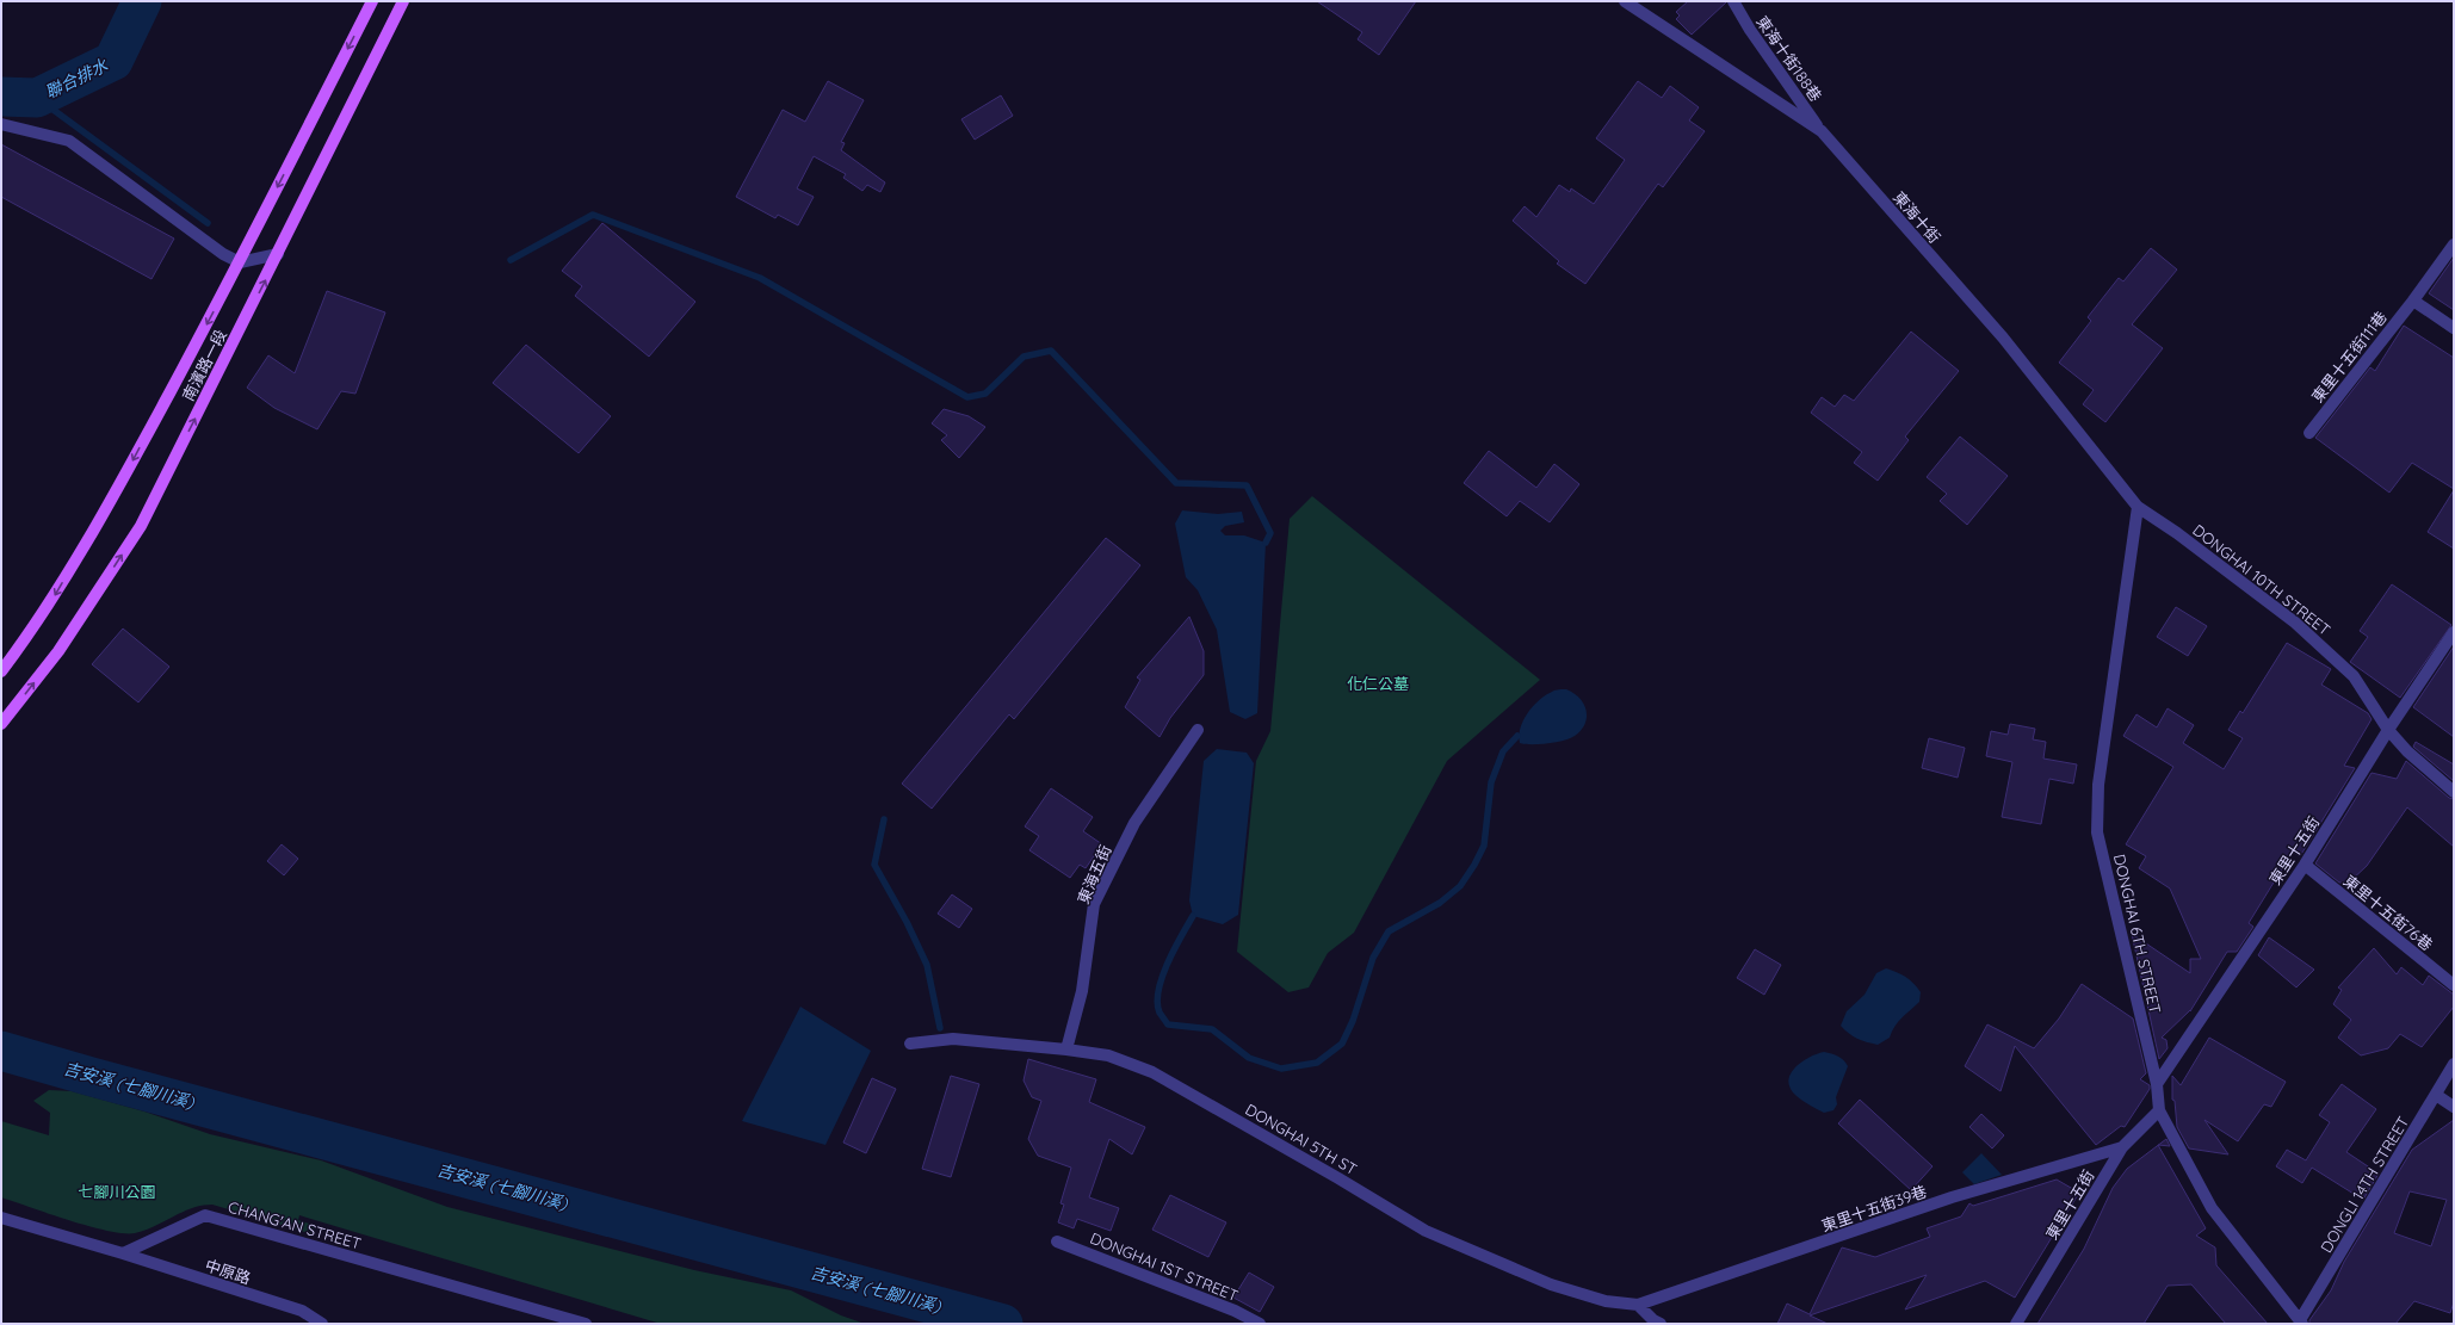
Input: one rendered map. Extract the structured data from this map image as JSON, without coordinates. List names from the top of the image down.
{
  "streets": {
    "main road": ["南濱路一段"],
    "street": [
      "東海十街188巷",
      "東海十街",
      "東里十五街111巷",
      "DONGHAI 10TH STREET",
      "東里十五街",
      "東海五街",
      "東里十五街76巷",
      "DONGHAI 6TH STREET",
      "DONGHAI 5TH ST",
      "DONGLI 14TH STREET",
      "東里十五街39巷",
      "CHANG'AN STREET",
      "DONGHAI 1ST STREET",
      "中原路"
    ]
  },
  "crossings": [
    ["東海十街188巷", "東海十街"],
    ["東海十街", "DONGHAI 10TH STREET"],
    ["東海十街", "DONGHAI 6TH STREET"],
    ["DONGHAI 10TH STREET", "東里十五街"],
    ["DONGHAI 10TH STREET", "DONGHAI 6TH STREET"],
    ["東里十五街", "東里十五街76巷"],
    ["東里十五街", "DONGHAI 6TH STREET"],
    ["東里十五街", "東里十五街39巷"],
    ["東海五街", "DONGHAI 5TH ST"],
    ["DONGHAI 6TH STREET", "DONGLI 14TH STREET"],
    ["DONGHAI 5TH ST", "東里十五街39巷"],
    ["CHANG'AN STREET", "中原路"]
  ],
  "water": ["聯合排水", "吉安溪 (七腳川溪)"],
  "parks": ["化仁公墓", "七腳川公園"]
}
